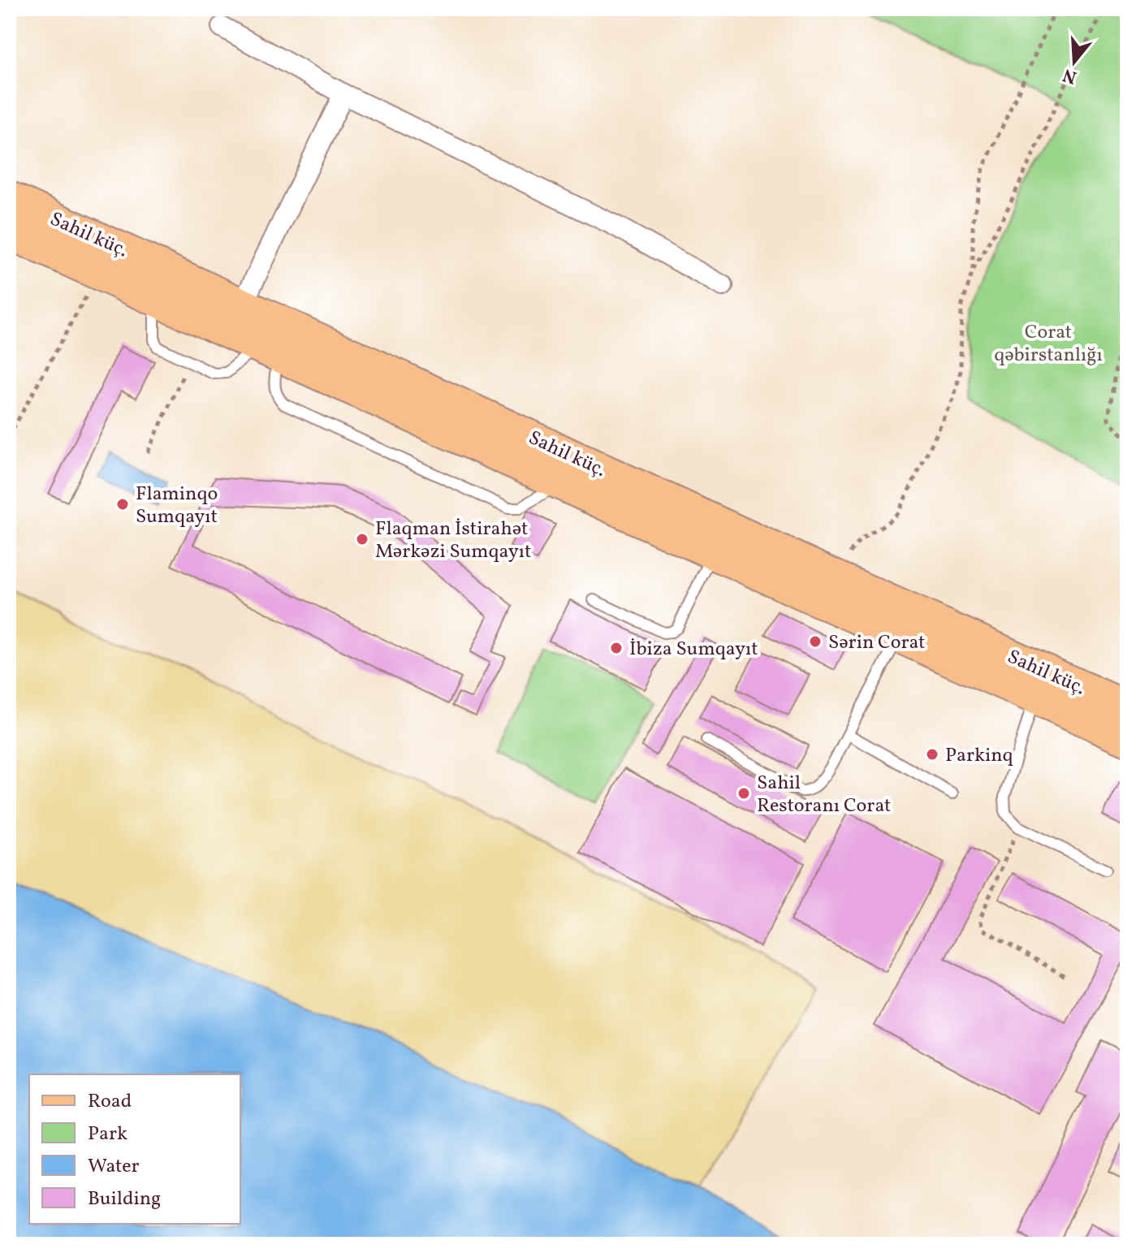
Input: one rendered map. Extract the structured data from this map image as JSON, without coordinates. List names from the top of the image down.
{
  "streets": {
    "main road": ["Sahil küç."]
  },
  "parks": ["Corat qəbirstanlığı"],
  "places": [
    "Flaminqo Sumqayıt",
    "Flaqman İstirahət Mərkəzi Sumqayıt",
    "Sərin Corat",
    "İbiza Sumqayıt",
    "Parkinq",
    "Sahil Restoranı Corat"
  ],
  "legend": [
    "Road",
    "Park",
    "Water",
    "Building"
  ],
  "north": "bottom"
}
